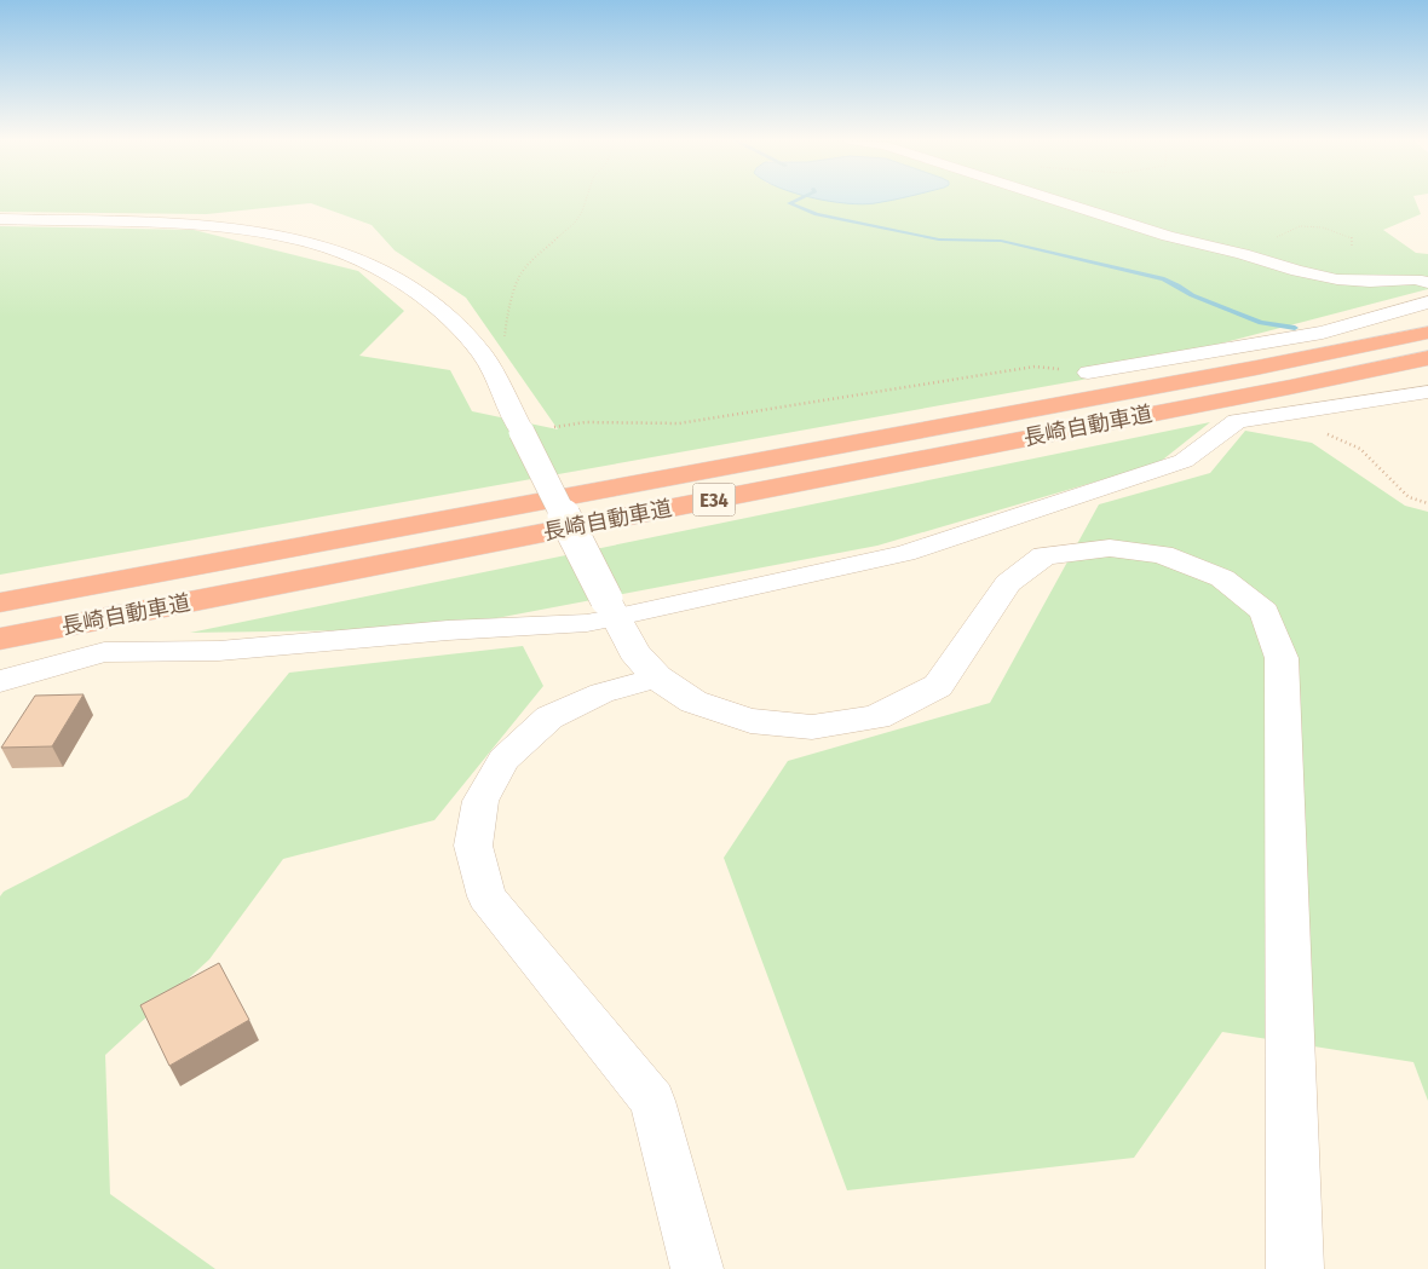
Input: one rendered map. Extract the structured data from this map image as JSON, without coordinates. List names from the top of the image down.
{
  "streets": {
    "highway": ["長崎自動車道", "E34"]
  }
}
